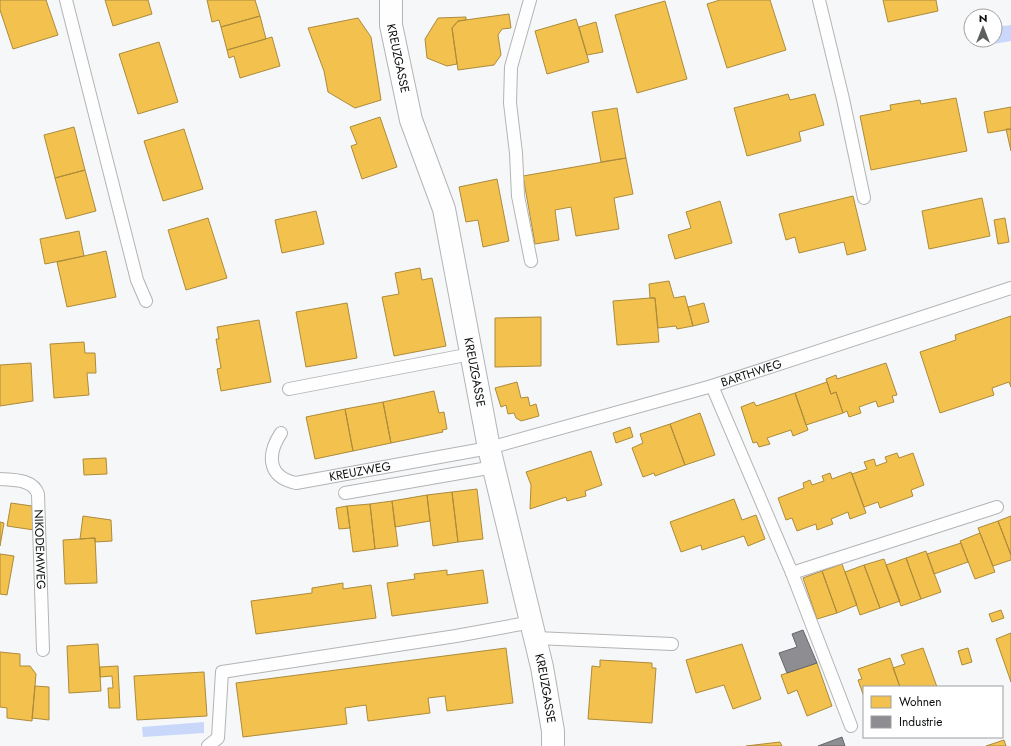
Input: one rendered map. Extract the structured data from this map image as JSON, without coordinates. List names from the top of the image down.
{
  "streets": {
    "street": ["KREUZGASSE"],
    "lane": ["BARTHWEG", "KREUZWEG", "NIKODEMWEG"]
  },
  "crossings": [
    ["KREUZGASSE", "BARTHWEG"],
    ["KREUZGASSE", "KREUZWEG"],
    ["BARTHWEG", "KREUZWEG"]
  ],
  "legend": ["Wohnen", "Industrie"],
  "north": "top"
}
